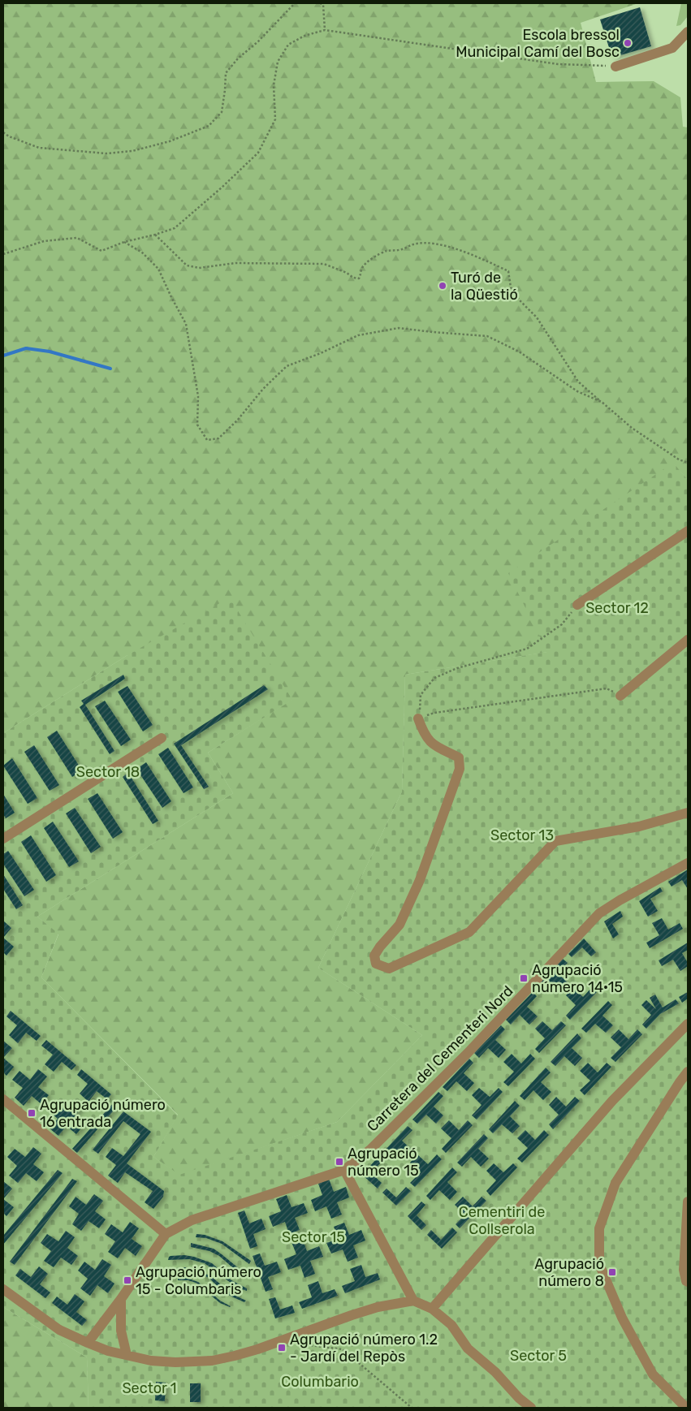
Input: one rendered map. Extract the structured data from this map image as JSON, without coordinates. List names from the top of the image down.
{
  "streets": {
    "street": ["Carretera del Cementeri Nord"]
  },
  "parks": [
    "Sector 12",
    "Sector 18",
    "Sector 13",
    "Cementiri de Collserola",
    "Sector 15",
    "Sector 5",
    "Columbario",
    "Sector 1"
  ],
  "places": {
    "other": ["Escola bressol Municipal Camí del Bosc", "Turó de la Qüestió"],
    "transit": [
      "Agrupació número 14·15",
      "Agrupació número 16 entrada",
      "Agrupació número 15",
      "Agrupació número 8",
      "Agrupació número 15 - Columbaris",
      "Agrupació número 1.2 - Jardí del Repòs"
    ]
  }
}
